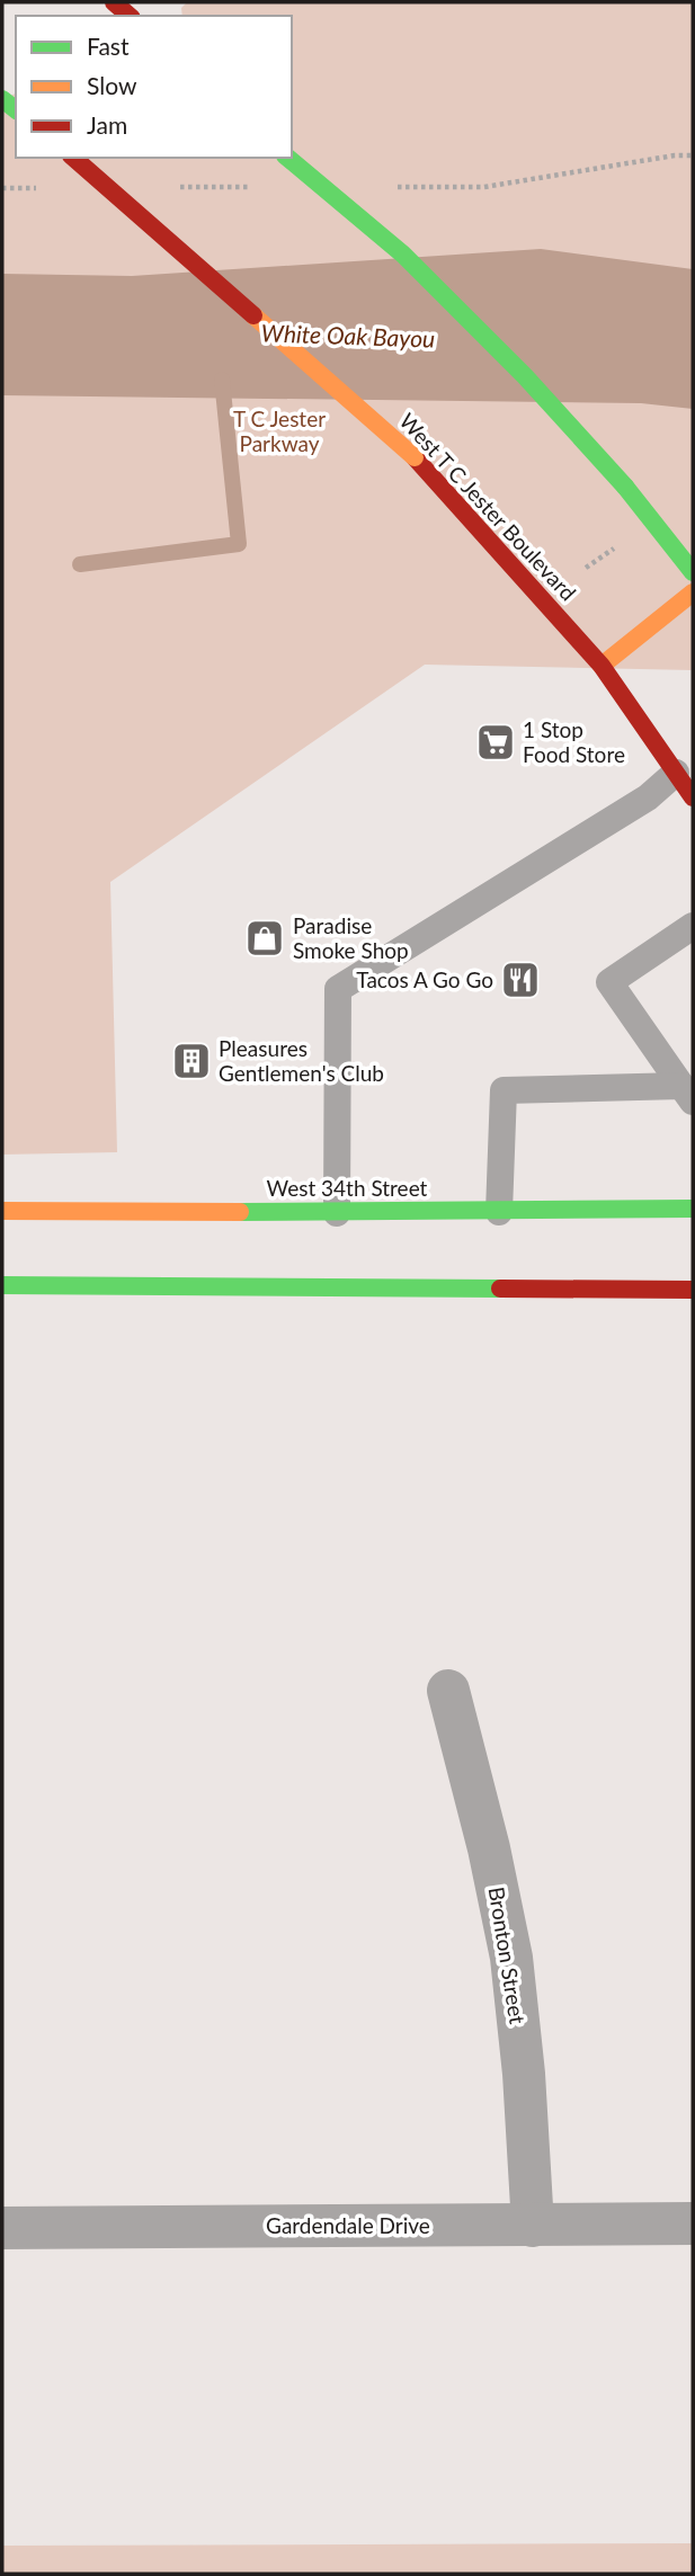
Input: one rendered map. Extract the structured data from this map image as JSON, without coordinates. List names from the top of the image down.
{
  "streets": {
    "main road": ["West T C Jester Boulevard", "West 34th Street"],
    "street": ["Bronton Street", "Gardendale Drive"]
  },
  "crossings": [
    ["Bronton Street", "Gardendale Drive"]
  ],
  "water": ["White Oak Bayou"],
  "parks": ["T C Jester Parkway"],
  "places": {
    "supermarket": ["1 Stop Food Store"],
    "shop": ["Paradise Smoke Shop"],
    "restaurant": ["Tacos A Go Go"],
    "building": ["Pleasures Gentlemen's Club"]
  },
  "legend": ["Fast", "Slow", "Jam"]
}
